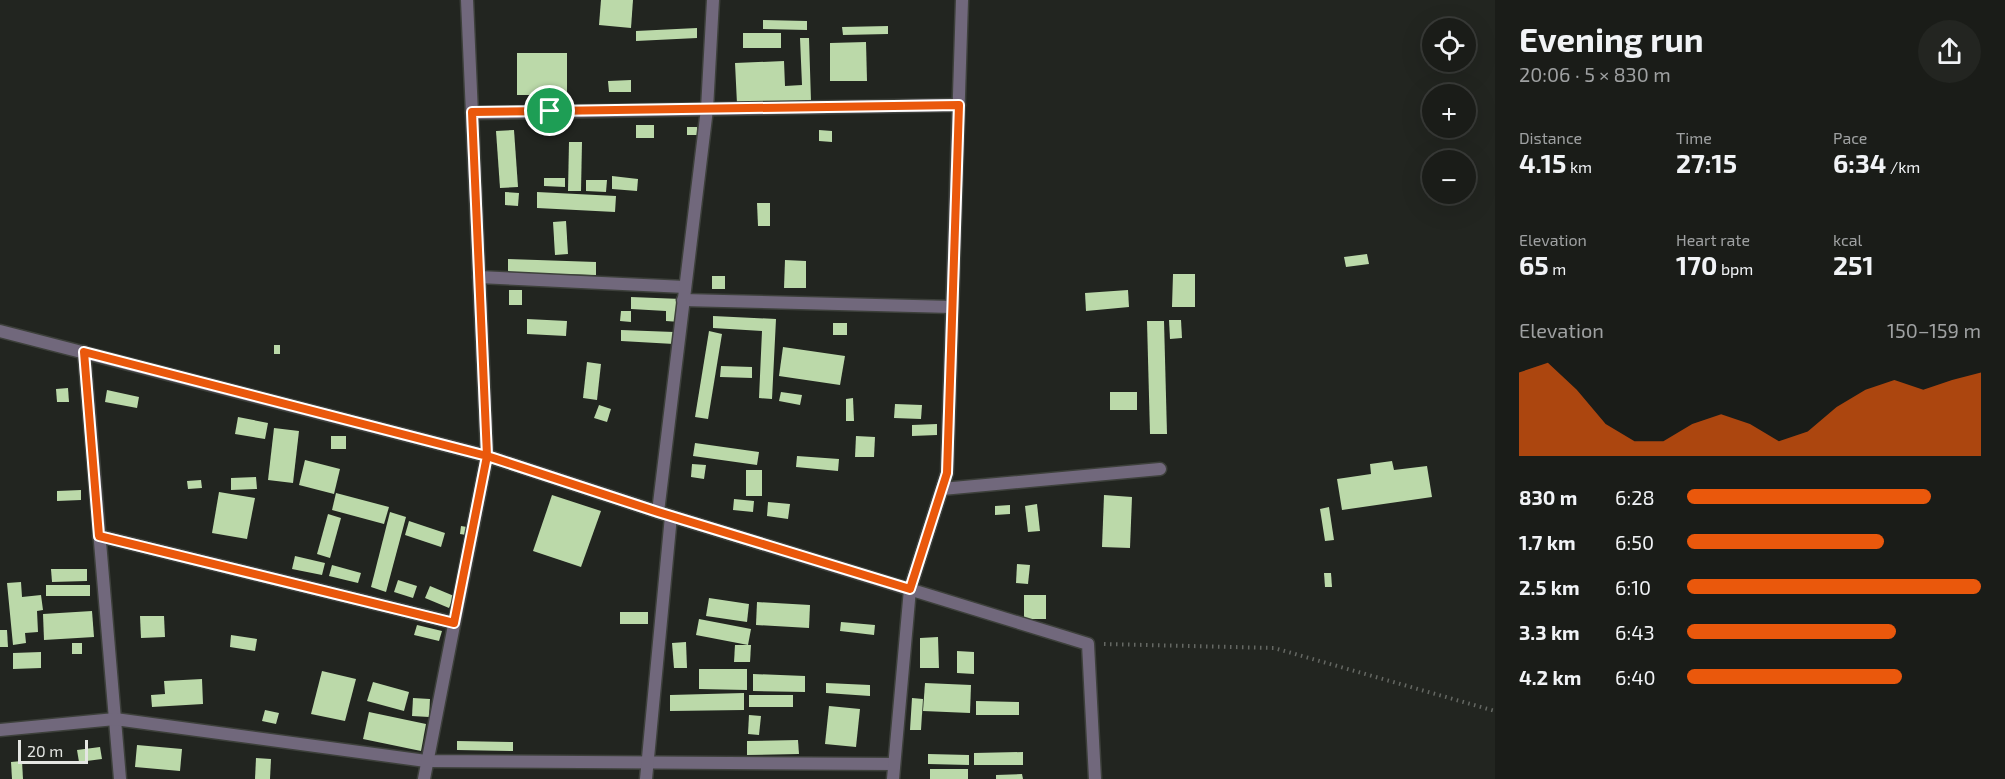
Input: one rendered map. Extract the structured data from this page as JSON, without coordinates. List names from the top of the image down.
{
  "scale_bar": "20 m",
  "page": {
    "heading": ["Evening run", "20:06 · 5 × 830 m"],
    "map_buttons": ["+", "−"],
    "stats": [
      ["Distance", "4.15 km"],
      ["Time", "27:15"],
      ["Pace", "6:34 /km"],
      ["Elevation", "65 m"],
      ["Heart rate", "170 bpm"],
      ["kcal", "251"]
    ],
    "chart": ["Elevation", "150–159 m"],
    "list": [
      {
        "name": "830 m",
        "note": "6:28"
      },
      {
        "name": "1.7 km",
        "note": "6:50"
      },
      {
        "name": "2.5 km",
        "note": "6:10"
      },
      {
        "name": "3.3 km",
        "note": "6:43"
      },
      {
        "name": "4.2 km",
        "note": "6:40"
      }
    ],
    "scale": "20 m"
  }
}
